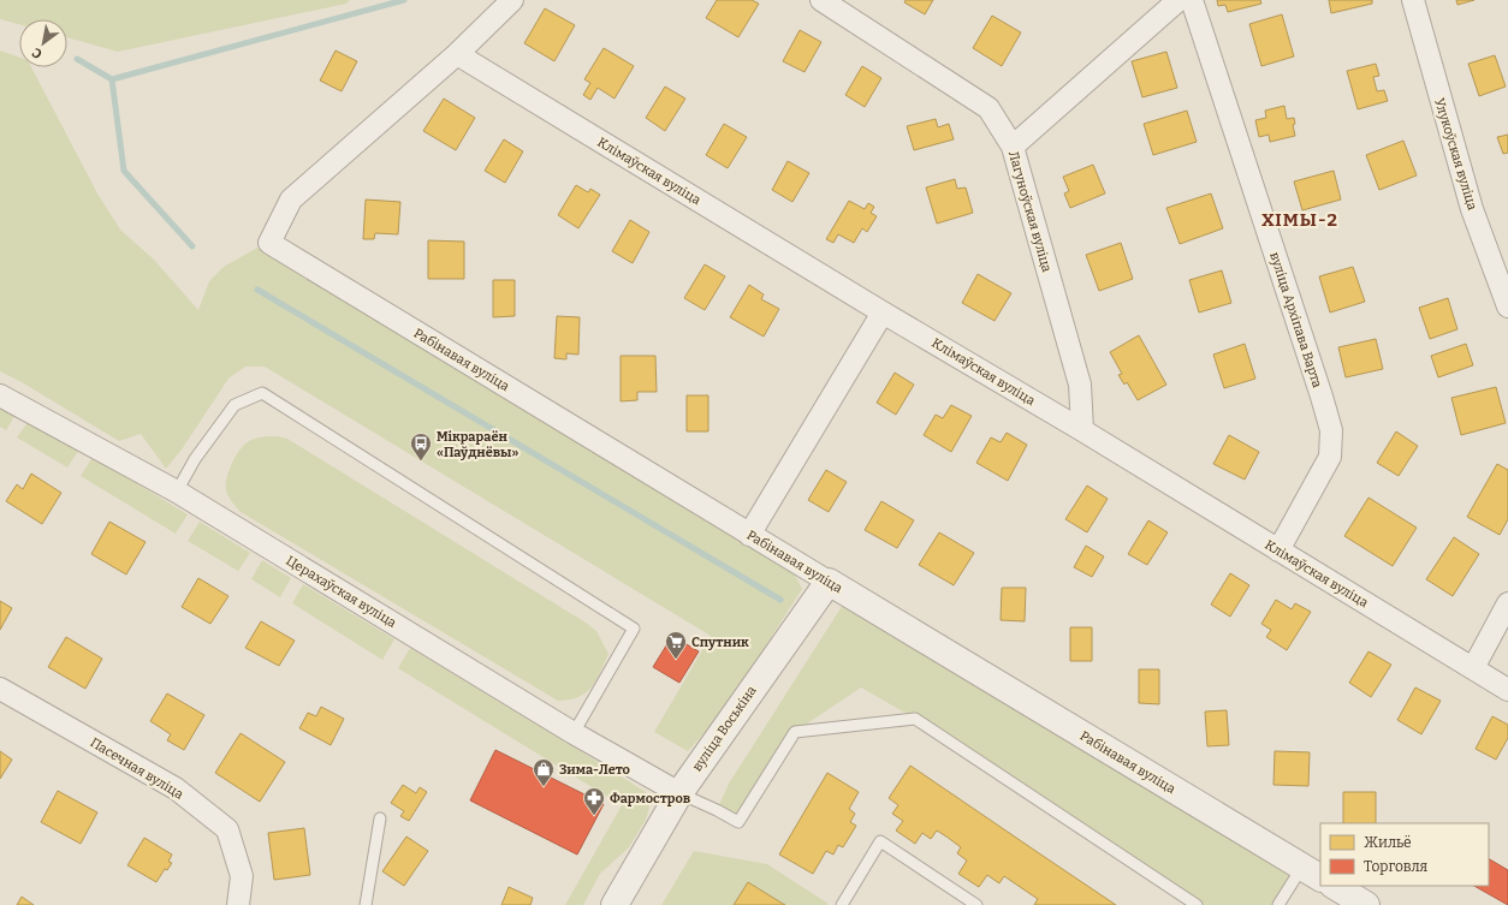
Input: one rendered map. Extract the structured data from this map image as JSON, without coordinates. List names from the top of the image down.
{
  "streets": {
    "street": [
      "Улукоўская вуліца",
      "Клімаўская вуліца",
      "Лагуноўская вуліца",
      "вуліца Архіпава Варта",
      "Рабінавая вуліца",
      "Церахаўская вуліца",
      "вуліца Воськіна",
      "Пасечная вуліца"
    ]
  },
  "crossings": [
    ["Клімаўская вуліца", "Лагуноўская вуліца"],
    ["Клімаўская вуліца", "вуліца Архіпава Варта"],
    ["Клімаўская вуліца", "Рабінавая вуліца"],
    ["Рабінавая вуліца", "вуліца Воськіна"],
    ["Церахаўская вуліца", "вуліца Воськіна"]
  ],
  "districts": ["ХІМЫ-2"],
  "places": {
    "bus stop": ["Мікрараён «Паўднёвы»"],
    "supermarket": ["Спутник"],
    "shop": ["Зима-Лето"],
    "pharmacy": ["Фармостров"]
  },
  "legend": ["Жильё", "Торговля"],
  "north": "bottom left"
}
